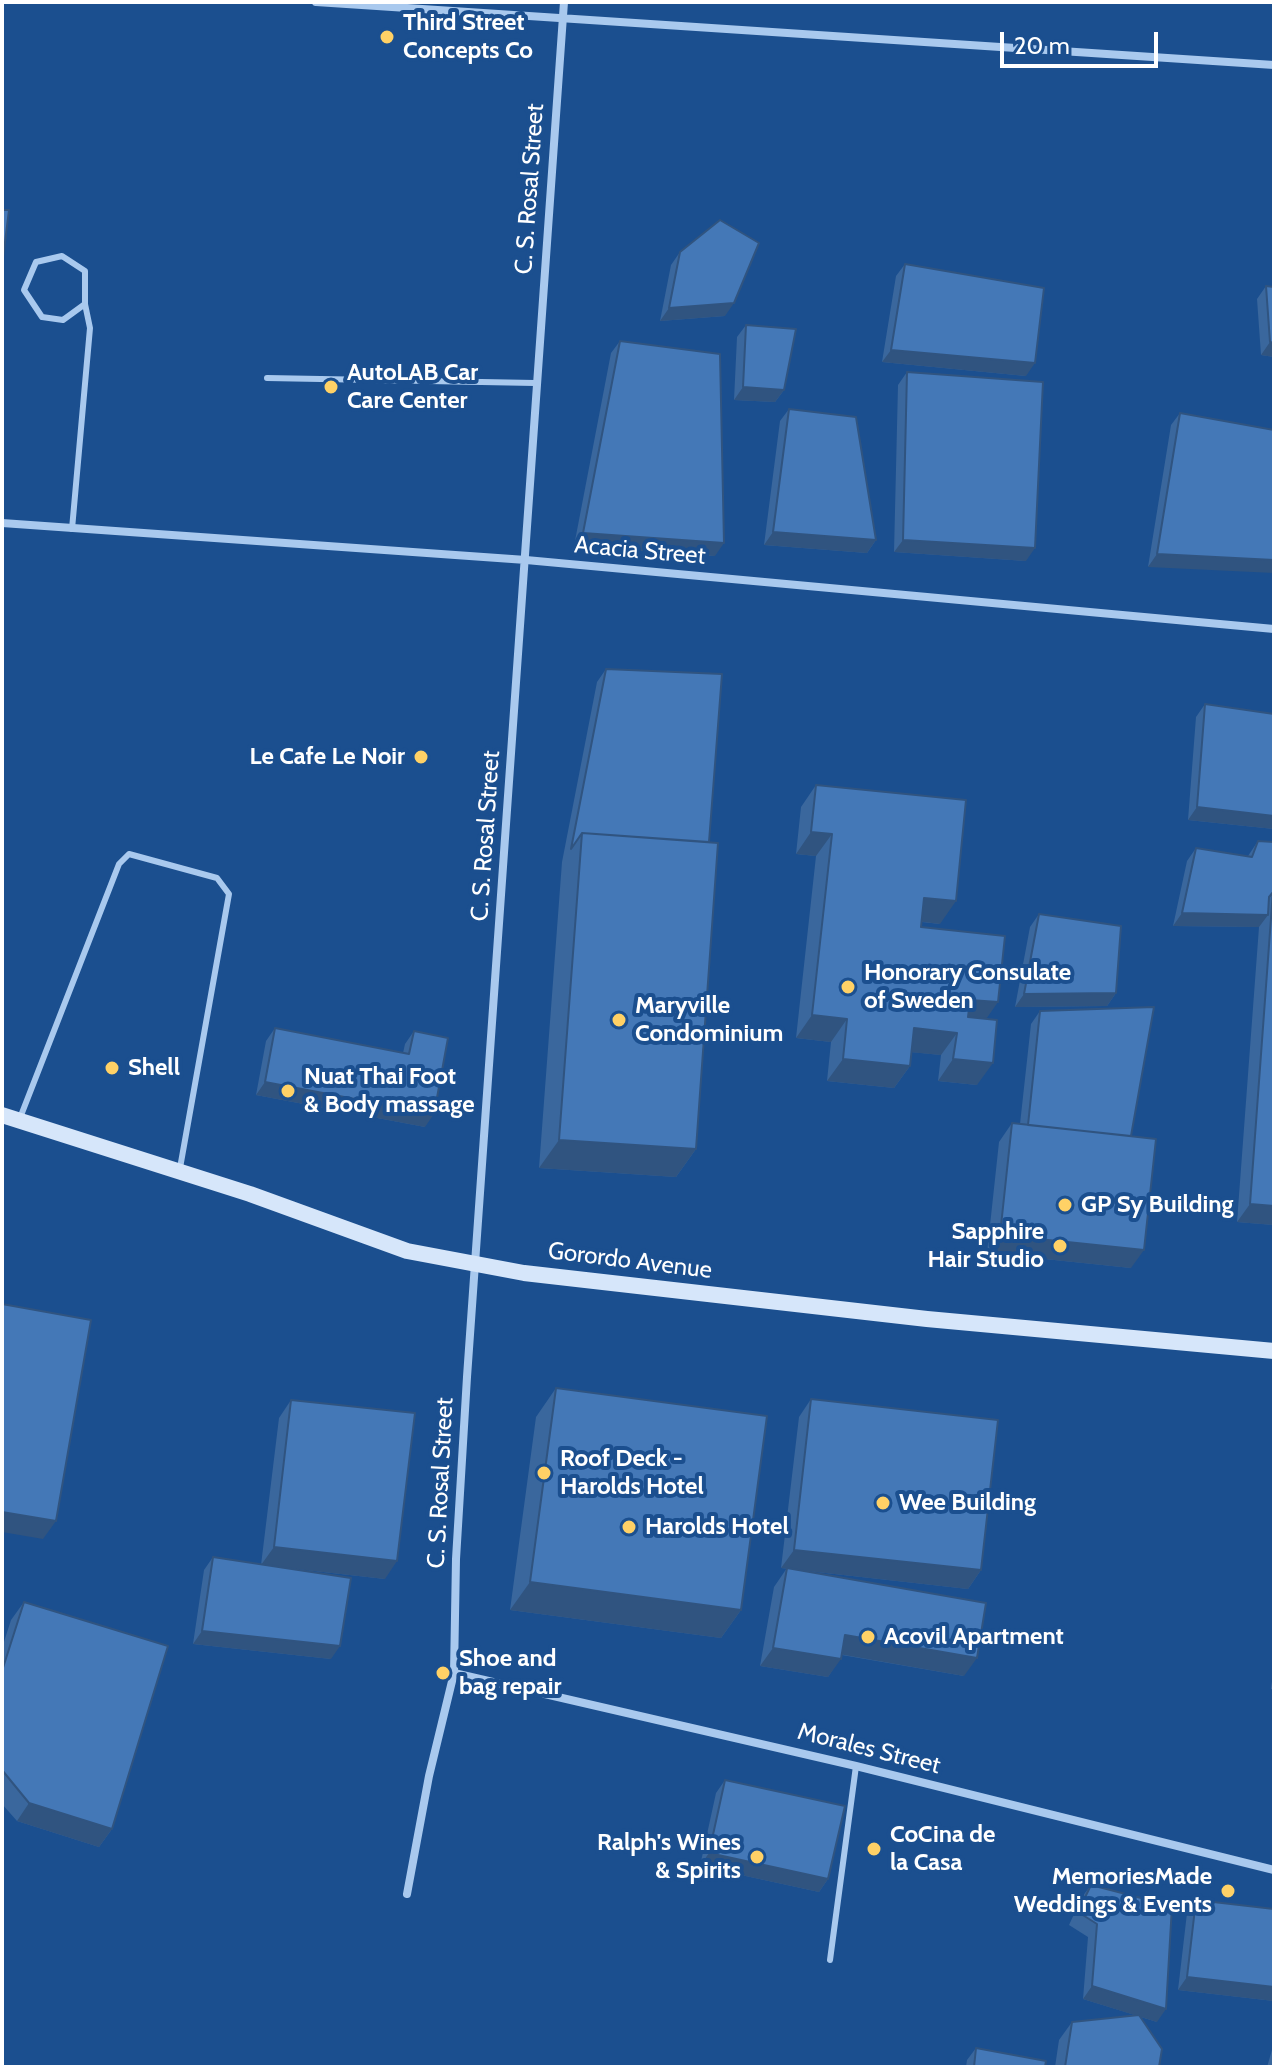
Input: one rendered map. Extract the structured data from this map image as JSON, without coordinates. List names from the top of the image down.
{
  "streets": {
    "main road": ["Gorordo Avenue"],
    "street": ["C. S. Rosal Street", "Acacia Street", "Morales Street"]
  },
  "crossings": [
    ["C. S. Rosal Street", "Acacia Street"],
    ["C. S. Rosal Street", "Gorordo Avenue"],
    ["C. S. Rosal Street", "Morales Street"]
  ],
  "places": [
    "Third Street Concepts Co",
    "AutoLAB Car Care Center",
    "Le Cafe Le Noir",
    "Honorary Consulate of Sweden",
    "Maryville Condominium",
    "Shell",
    "Nuat Thai Foot & Body massage",
    "GP Sy Building",
    "Sapphire Hair Studio",
    "Roof Deck - Harolds Hotel",
    "Wee Building",
    "Harolds Hotel",
    "Acovil Apartment",
    "Shoe and bag repair",
    "CoCina de la Casa",
    "Ralph's Wines & Spirits",
    "MemoriesMade Weddings & Events"
  ],
  "scale_bar": "20 m"
}
